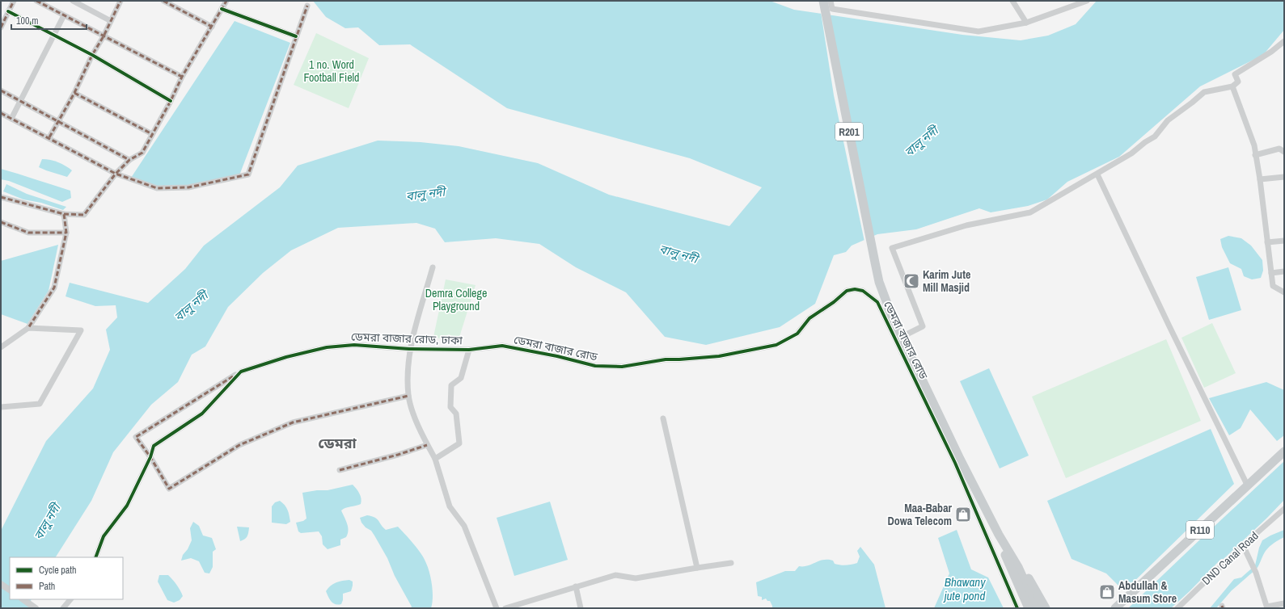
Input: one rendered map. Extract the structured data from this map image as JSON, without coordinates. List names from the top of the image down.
{
  "streets": {
    "main road": ["R201", "R110"],
    "street": ["ডেমরা বাজার রোড, ঢাকা", "ডেমরা বাজার রোড", "DND Canal Road"]
  },
  "crossings": [
    ["ডেমরা বাজার রোড, ঢাকা", "ডেমরা বাজার রোড"]
  ],
  "districts": ["ডেমরা"],
  "water": ["বালু নদী", "Bhawany jute pond"],
  "parks": ["1 no. Word Football Field", "Demra College Playground"],
  "places": {
    "mosque": ["Karim Jute Mill Masjid"],
    "shop": ["Maa-Babar Dowa Telecom", "Abdullah & Masum Store"]
  },
  "legend": ["Cycle path", "Path"],
  "scale_bar": "100 m"
}
